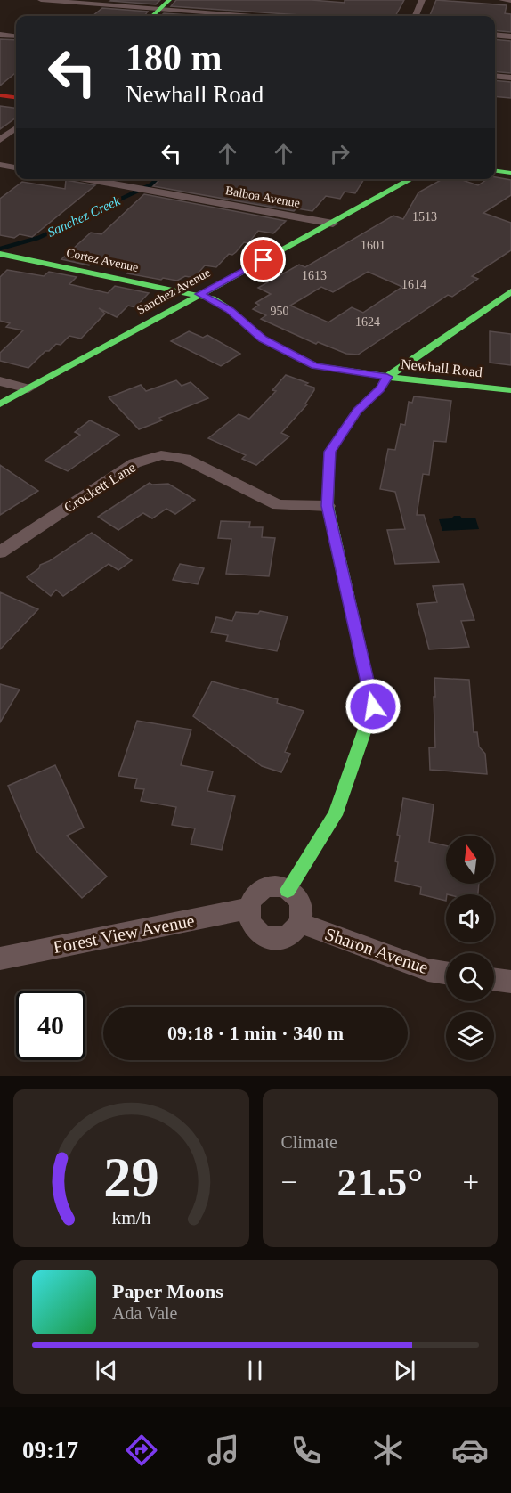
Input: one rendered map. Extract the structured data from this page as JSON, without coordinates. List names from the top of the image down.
{
  "streets": {
    "street": [
      "Balboa Avenue",
      "Cortez Avenue",
      "Sanchez Avenue",
      "Newhall Road",
      "Crockett Lane",
      "Forest View Avenue",
      "Sharon Avenue"
    ]
  },
  "crossings": [
    ["Balboa Avenue", "Sanchez Avenue"],
    ["Cortez Avenue", "Sanchez Avenue"],
    ["Cortez Avenue", "Newhall Road"],
    ["Sanchez Avenue", "Newhall Road"],
    ["Forest View Avenue", "Sharon Avenue"]
  ],
  "water": ["Sanchez Creek"],
  "house_numbers": [
    "1513",
    "1601",
    "1613",
    "1614",
    "950",
    "1624"
  ],
  "north": "top",
  "page": {
    "turn": ["180 m", "Newhall Road"],
    "limit": "40",
    "trip": "09:18 · 1 min · 340 m",
    "tile": "Climate",
    "heat": ["−", "21.5°", "+"],
    "song": ["Paper Moons", "Ada Vale"],
    "tabs": "09:17",
    "gauge": ["29", "km/h"]
  }
}
